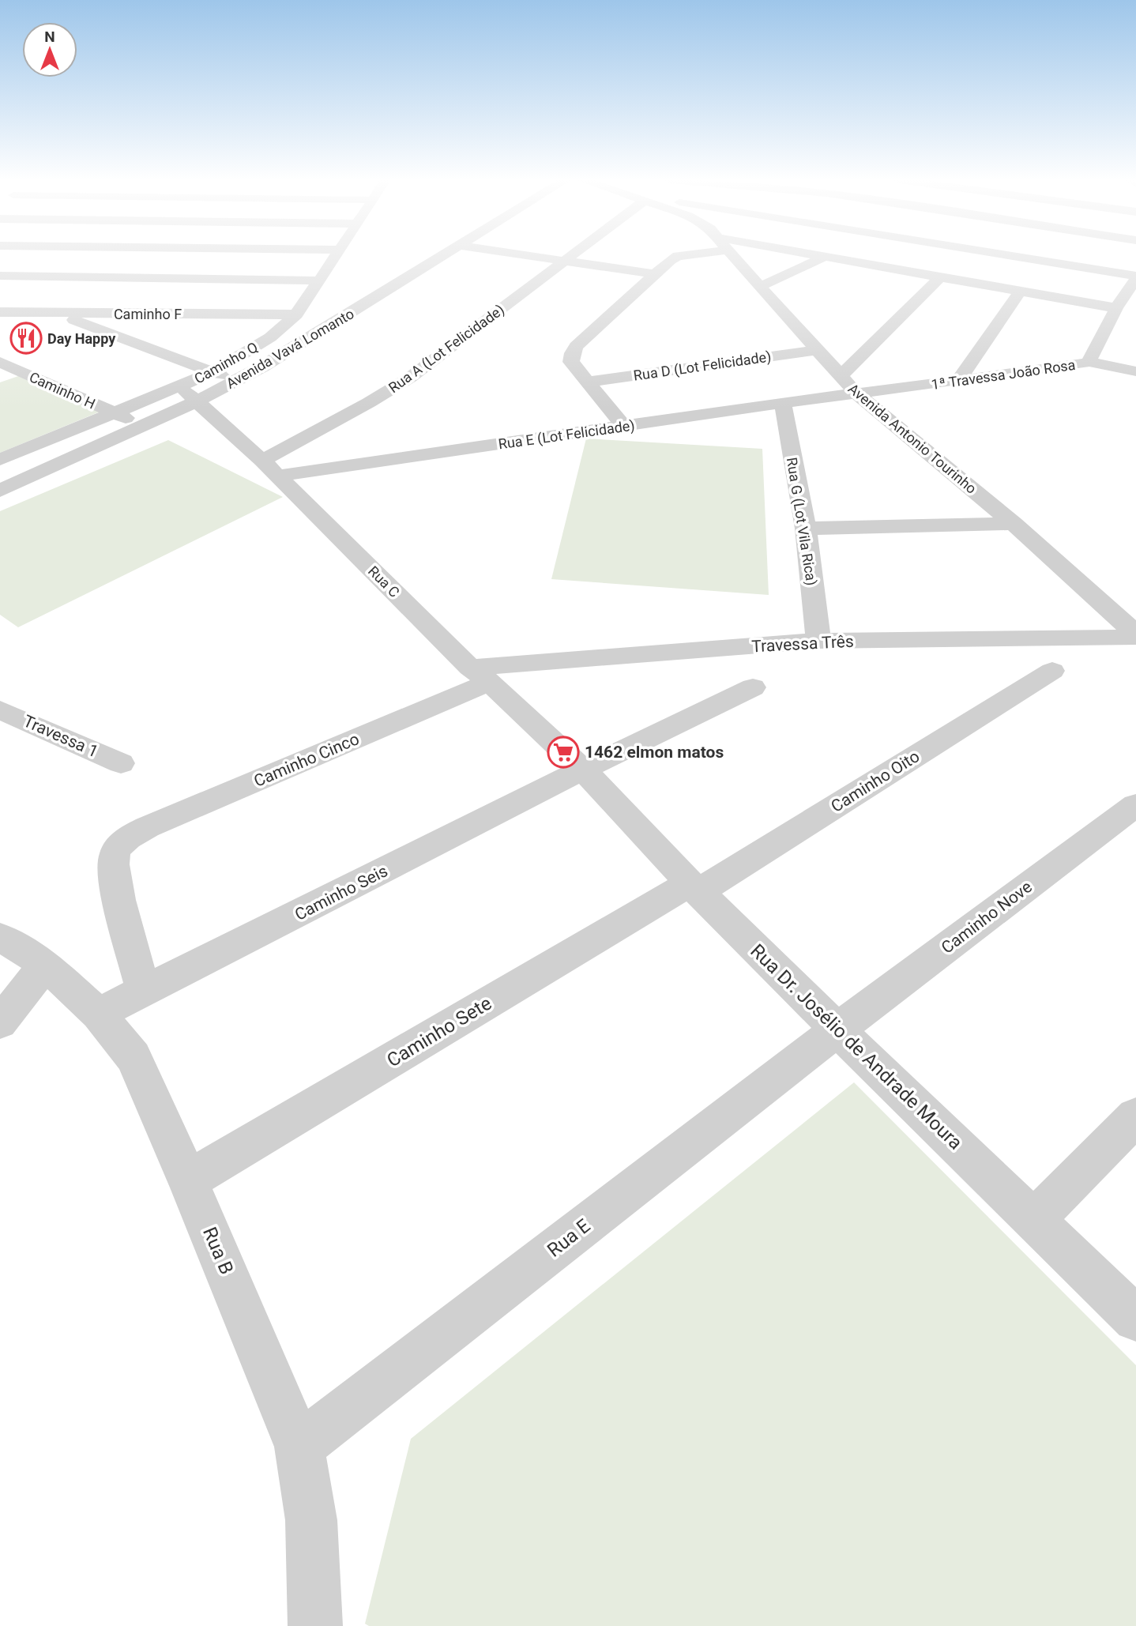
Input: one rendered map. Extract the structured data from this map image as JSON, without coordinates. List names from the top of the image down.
{
  "streets": {
    "street": [
      "Caminho F",
      "Avenida Vavá Lomanto",
      "Rua A (Lot Felicidade)",
      "Caminho Q",
      "Rua D (Lot Felicidade)",
      "1ª Travessa João Rosa",
      "Caminho H",
      "Rua E (Lot Felicidade)",
      "Avenida Antonio Tourinho",
      "Rua G (Lot Vila Rica)",
      "Rua C",
      "Travessa Três",
      "Travessa 1",
      "Caminho Cinco",
      "Caminho Oito",
      "Caminho Seis",
      "Caminho Nove",
      "Caminho Sete",
      "Rua Dr. Josélio de Andrade Moura",
      "Rua E",
      "Rua B"
    ]
  },
  "crossings": [
    ["Caminho F", "Caminho Q"],
    ["Avenida Vavá Lomanto", "Caminho Q"],
    ["Avenida Vavá Lomanto", "Caminho H"],
    ["Avenida Vavá Lomanto", "Rua C"],
    ["Rua A (Lot Felicidade)", "Rua E (Lot Felicidade)"],
    ["Rua A (Lot Felicidade)", "Rua C"],
    ["Caminho Q", "Caminho H"],
    ["Rua D (Lot Felicidade)", "Avenida Antonio Tourinho"],
    ["1ª Travessa João Rosa", "Rua E (Lot Felicidade)"],
    ["1ª Travessa João Rosa", "Avenida Antonio Tourinho"],
    ["Rua E (Lot Felicidade)", "Avenida Antonio Tourinho"],
    ["Rua E (Lot Felicidade)", "Rua G (Lot Vila Rica)"],
    ["Rua E (Lot Felicidade)", "Rua C"],
    ["Avenida Antonio Tourinho", "Travessa Três"],
    ["Rua G (Lot Vila Rica)", "Travessa Três"],
    ["Rua C", "Travessa Três"],
    ["Rua C", "Caminho Cinco"],
    ["Rua C", "Caminho Seis"],
    ["Rua C", "Rua Dr. Josélio de Andrade Moura"],
    ["Travessa Três", "Caminho Cinco"],
    ["Caminho Cinco", "Caminho Seis"],
    ["Caminho Oito", "Caminho Sete"],
    ["Caminho Oito", "Rua Dr. Josélio de Andrade Moura"],
    ["Caminho Seis", "Rua Dr. Josélio de Andrade Moura"],
    ["Caminho Seis", "Rua B"],
    ["Caminho Nove", "Rua Dr. Josélio de Andrade Moura"],
    ["Caminho Nove", "Rua E"],
    ["Caminho Sete", "Rua Dr. Josélio de Andrade Moura"],
    ["Caminho Sete", "Rua B"],
    ["Rua Dr. Josélio de Andrade Moura", "Rua E"],
    ["Rua E", "Rua B"]
  ],
  "places": {
    "restaurant": ["Day Happy"],
    "supermarket": ["1462 elmon matos"]
  },
  "north": "top"
}
